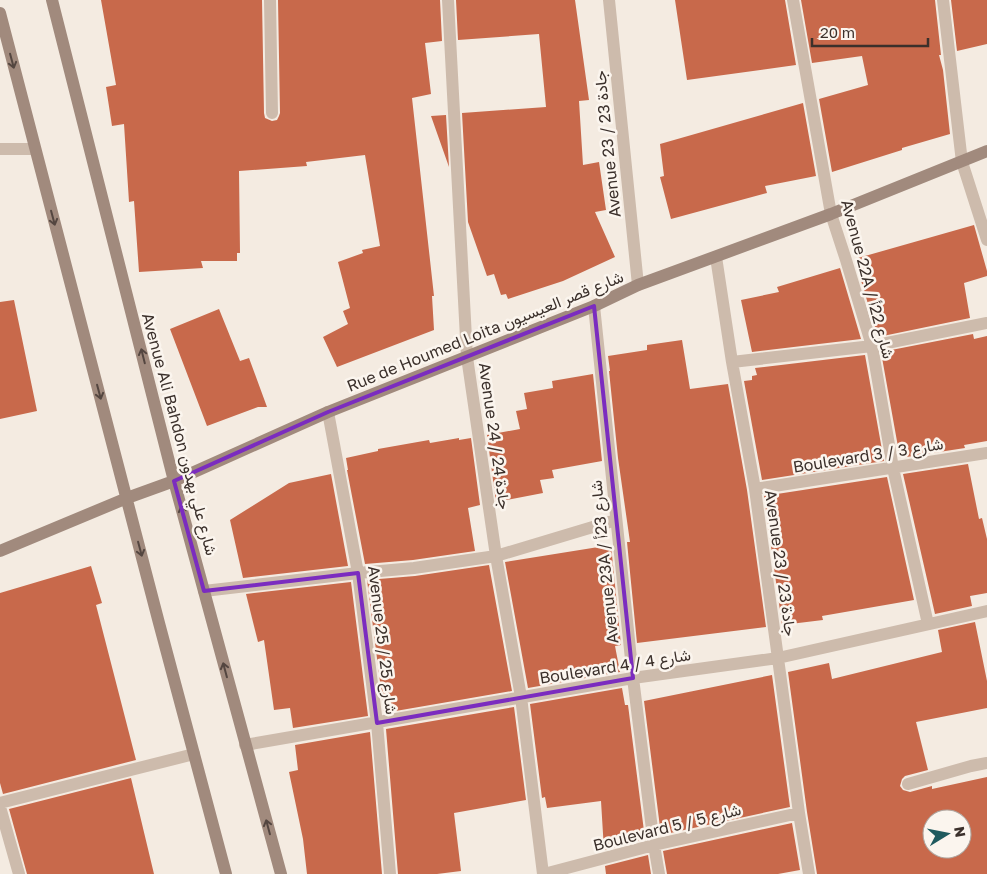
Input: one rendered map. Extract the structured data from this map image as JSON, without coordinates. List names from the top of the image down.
{
  "streets": {
    "main road": ["Rue de Houmed Loita شارع قصر العيسيون", "Avenue Ali Bahdon شارع علي بهدون"],
    "street": [
      "Avenue 23 / جادة 23",
      "Avenue 22A / شارع 22أ",
      "Avenue 24 / جادة 24",
      "Boulevard 3 / شارع 3",
      "Avenue 23A / شارع 23أ",
      "Avenue 25 / شارع 25",
      "Boulevard 4 / شارع 4",
      "Boulevard 5 / شارع 5"
    ]
  },
  "crossings": [
    ["Avenue 23 / جادة 23", "Rue de Houmed Loita شارع قصر العيسيون"],
    ["Avenue 23 / جادة 23", "Boulevard 3 / شارع 3"],
    ["Avenue 23 / جادة 23", "Boulevard 4 / شارع 4"],
    ["Avenue 23 / جادة 23", "Boulevard 5 / شارع 5"],
    ["Avenue 22A / شارع 22أ", "Rue de Houmed Loita شارع قصر العيسيون"],
    ["Avenue 22A / شارع 22أ", "Boulevard 3 / شارع 3"],
    ["Avenue 22A / شارع 22أ", "Boulevard 4 / شارع 4"],
    ["Rue de Houmed Loita شارع قصر العيسيون", "Avenue Ali Bahdon شارع علي بهدون"],
    ["Rue de Houmed Loita شارع قصر العيسيون", "Avenue 24 / جادة 24"],
    ["Rue de Houmed Loita شارع قصر العيسيون", "Avenue 23A / شارع 23أ"],
    ["Rue de Houmed Loita شارع قصر العيسيون", "Avenue 25 / شارع 25"],
    ["Avenue Ali Bahdon شارع علي بهدون", "Boulevard 4 / شارع 4"],
    ["Avenue 24 / جادة 24", "Boulevard 4 / شارع 4"],
    ["Avenue 24 / جادة 24", "Boulevard 5 / شارع 5"],
    ["Avenue 23A / شارع 23أ", "Boulevard 4 / شارع 4"],
    ["Avenue 23A / شارع 23أ", "Boulevard 5 / شارع 5"],
    ["Avenue 25 / شارع 25", "Boulevard 4 / شارع 4"]
  ],
  "scale_bar": "20 m",
  "north": "right"
}
